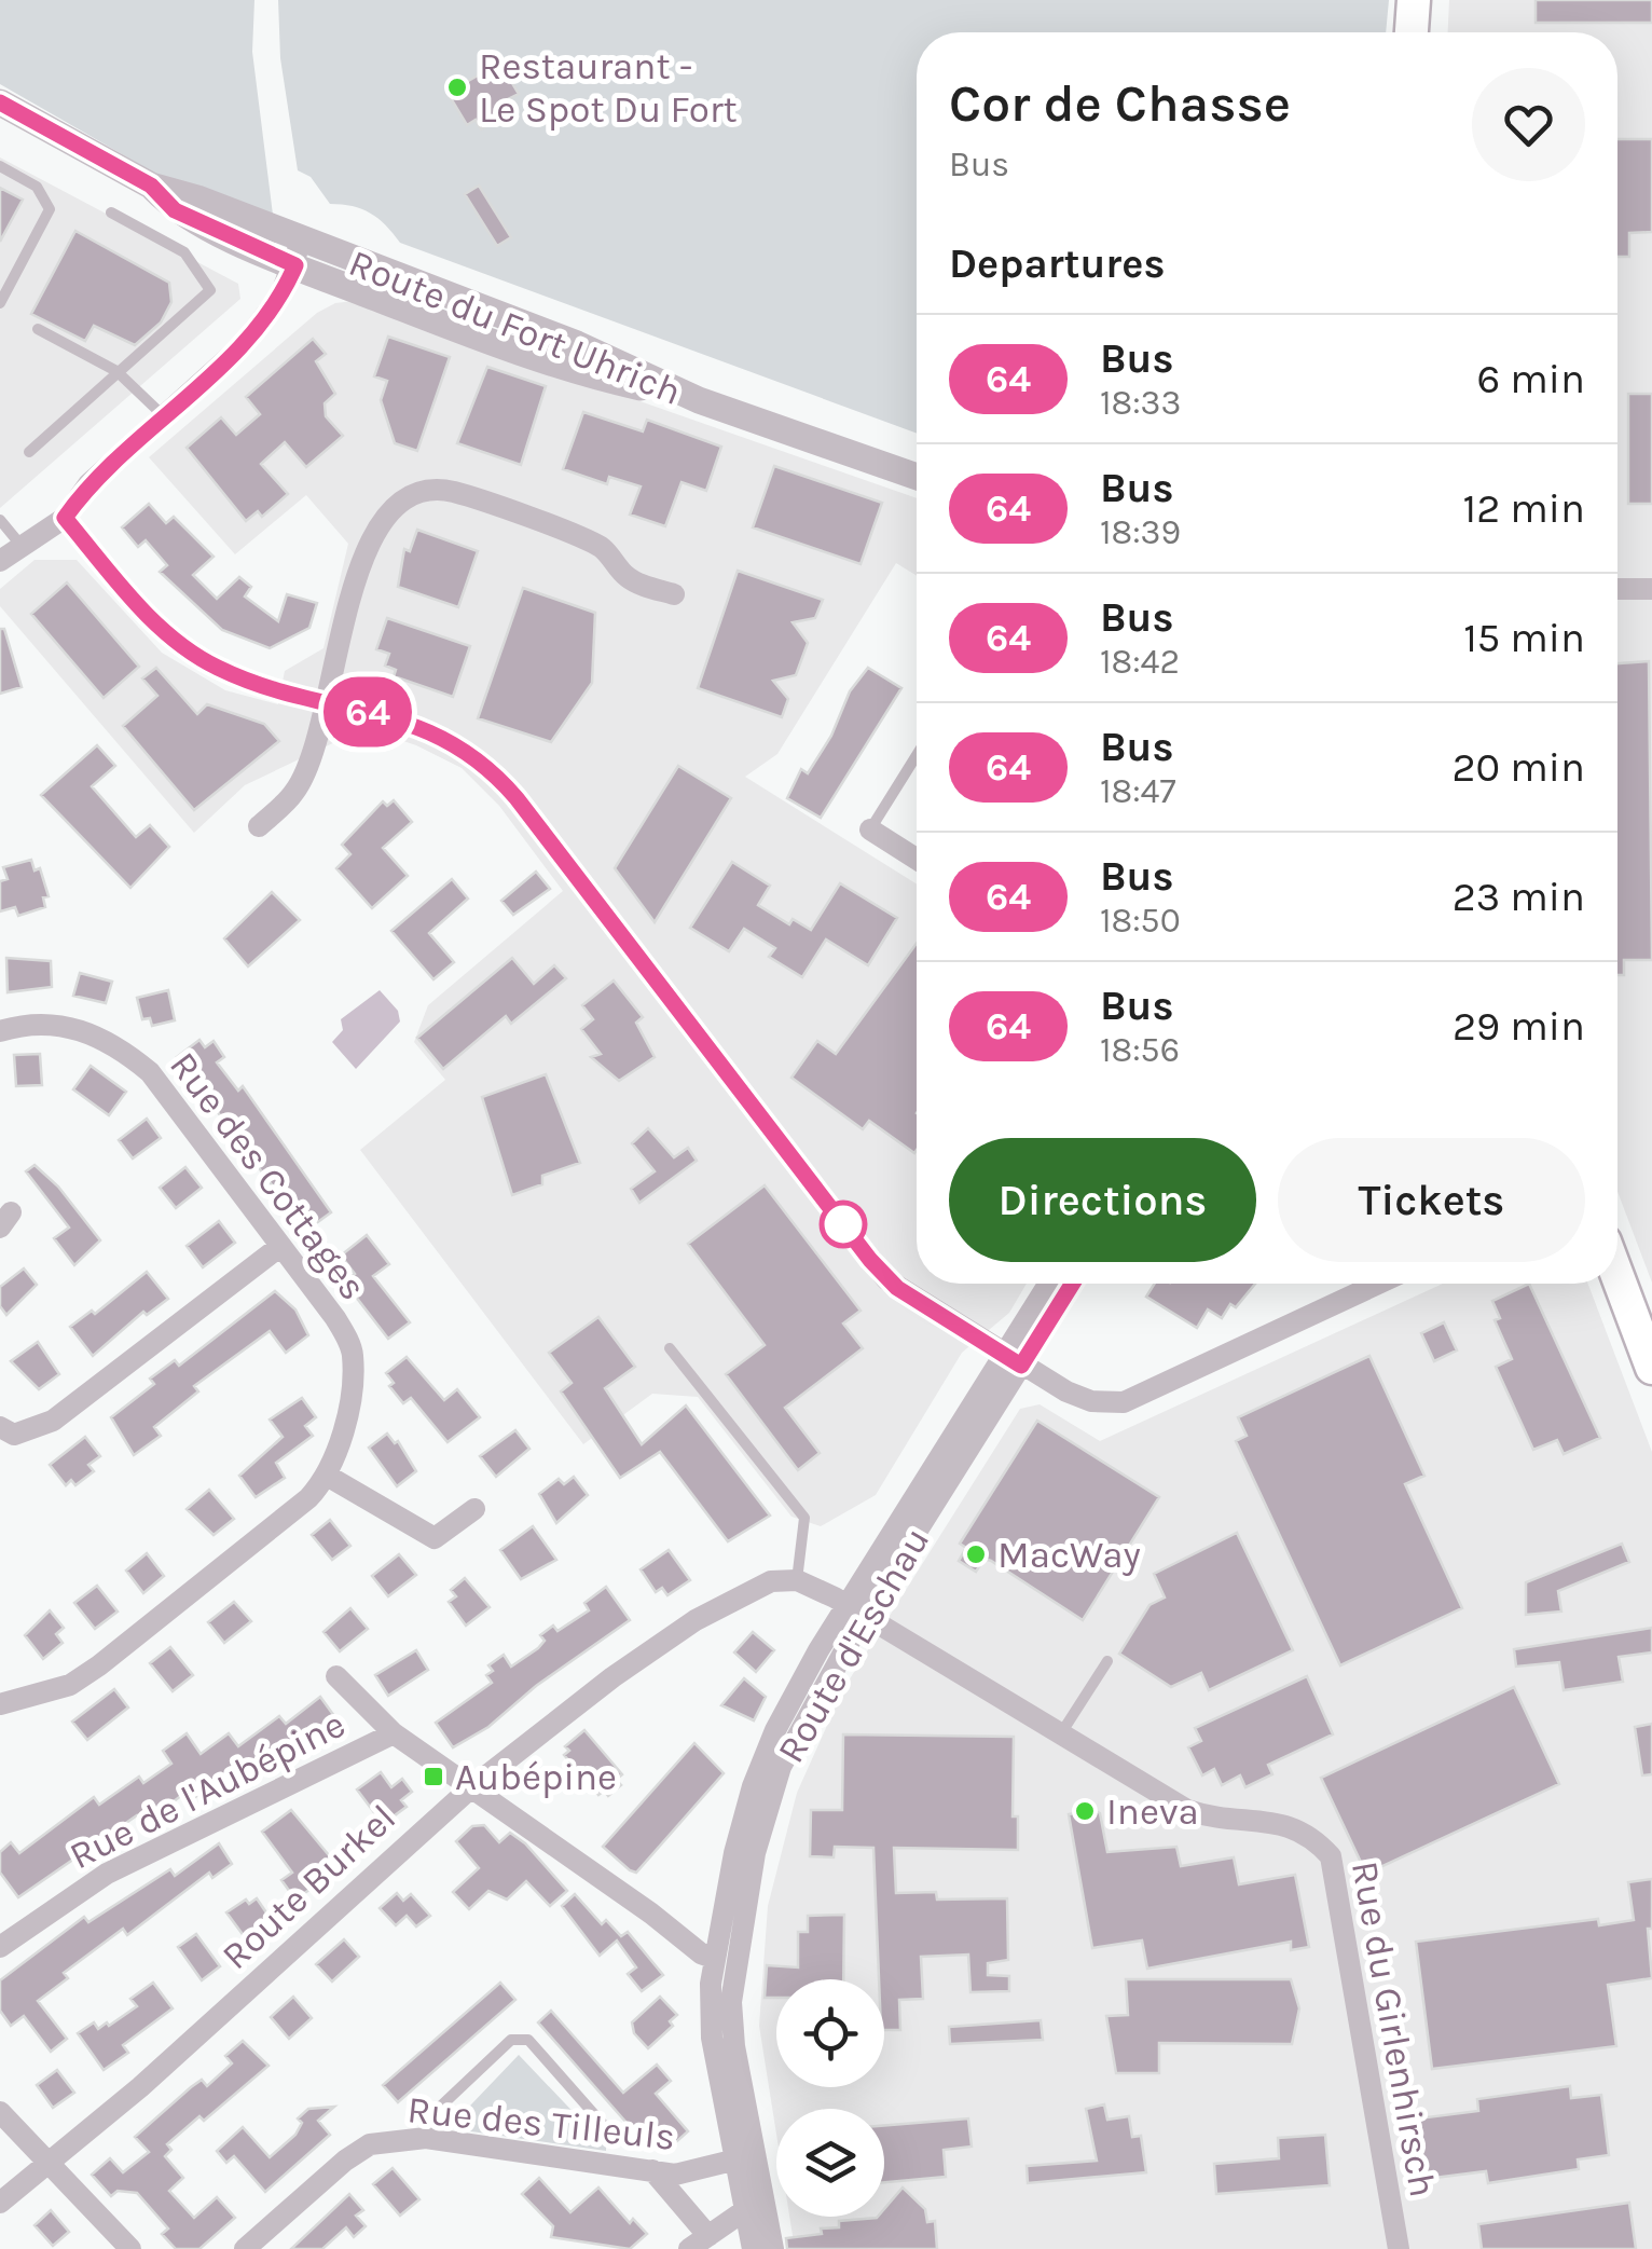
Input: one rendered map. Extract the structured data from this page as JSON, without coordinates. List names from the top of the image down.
{
  "streets": {
    "street": [
      "Route du Fort Uhrich",
      "Rue des Cottages",
      "Route d'Eschau",
      "Rue de l'Aubépine",
      "Route Burkel",
      "Rue du Girlenhirsch",
      "Rue des Tilleuls"
    ]
  },
  "crossings": [
    ["Route d'Eschau", "Rue de l'Aubépine"],
    ["Route d'Eschau", "Rue du Girlenhirsch"],
    ["Route d'Eschau", "Rue des Tilleuls"],
    ["Rue de l'Aubépine", "Route Burkel"]
  ],
  "places": {
    "other": ["Restaurant - Le Spot Du Fort", "MacWay", "Ineva"],
    "transit": ["Aubépine"]
  },
  "lines": ["bus line 64"],
  "page": {
    "on_map": "64",
    "heading": [
      ["Cor de Chasse", "Bus"],
      "Departures"
    ],
    "list": [
      {
        "mark": "64",
        "name": "Bus",
        "note": "18:33",
        "value": "6 min"
      },
      {
        "mark": "64",
        "name": "Bus",
        "note": "18:39",
        "value": "12 min"
      },
      {
        "mark": "64",
        "name": "Bus",
        "note": "18:42",
        "value": "15 min"
      },
      {
        "mark": "64",
        "name": "Bus",
        "note": "18:47",
        "value": "20 min"
      },
      {
        "mark": "64",
        "name": "Bus",
        "note": "18:50",
        "value": "23 min"
      },
      {
        "mark": "64",
        "name": "Bus",
        "note": "18:56",
        "value": "29 min"
      }
    ],
    "buttons": ["Directions", "Tickets"]
  }
}
